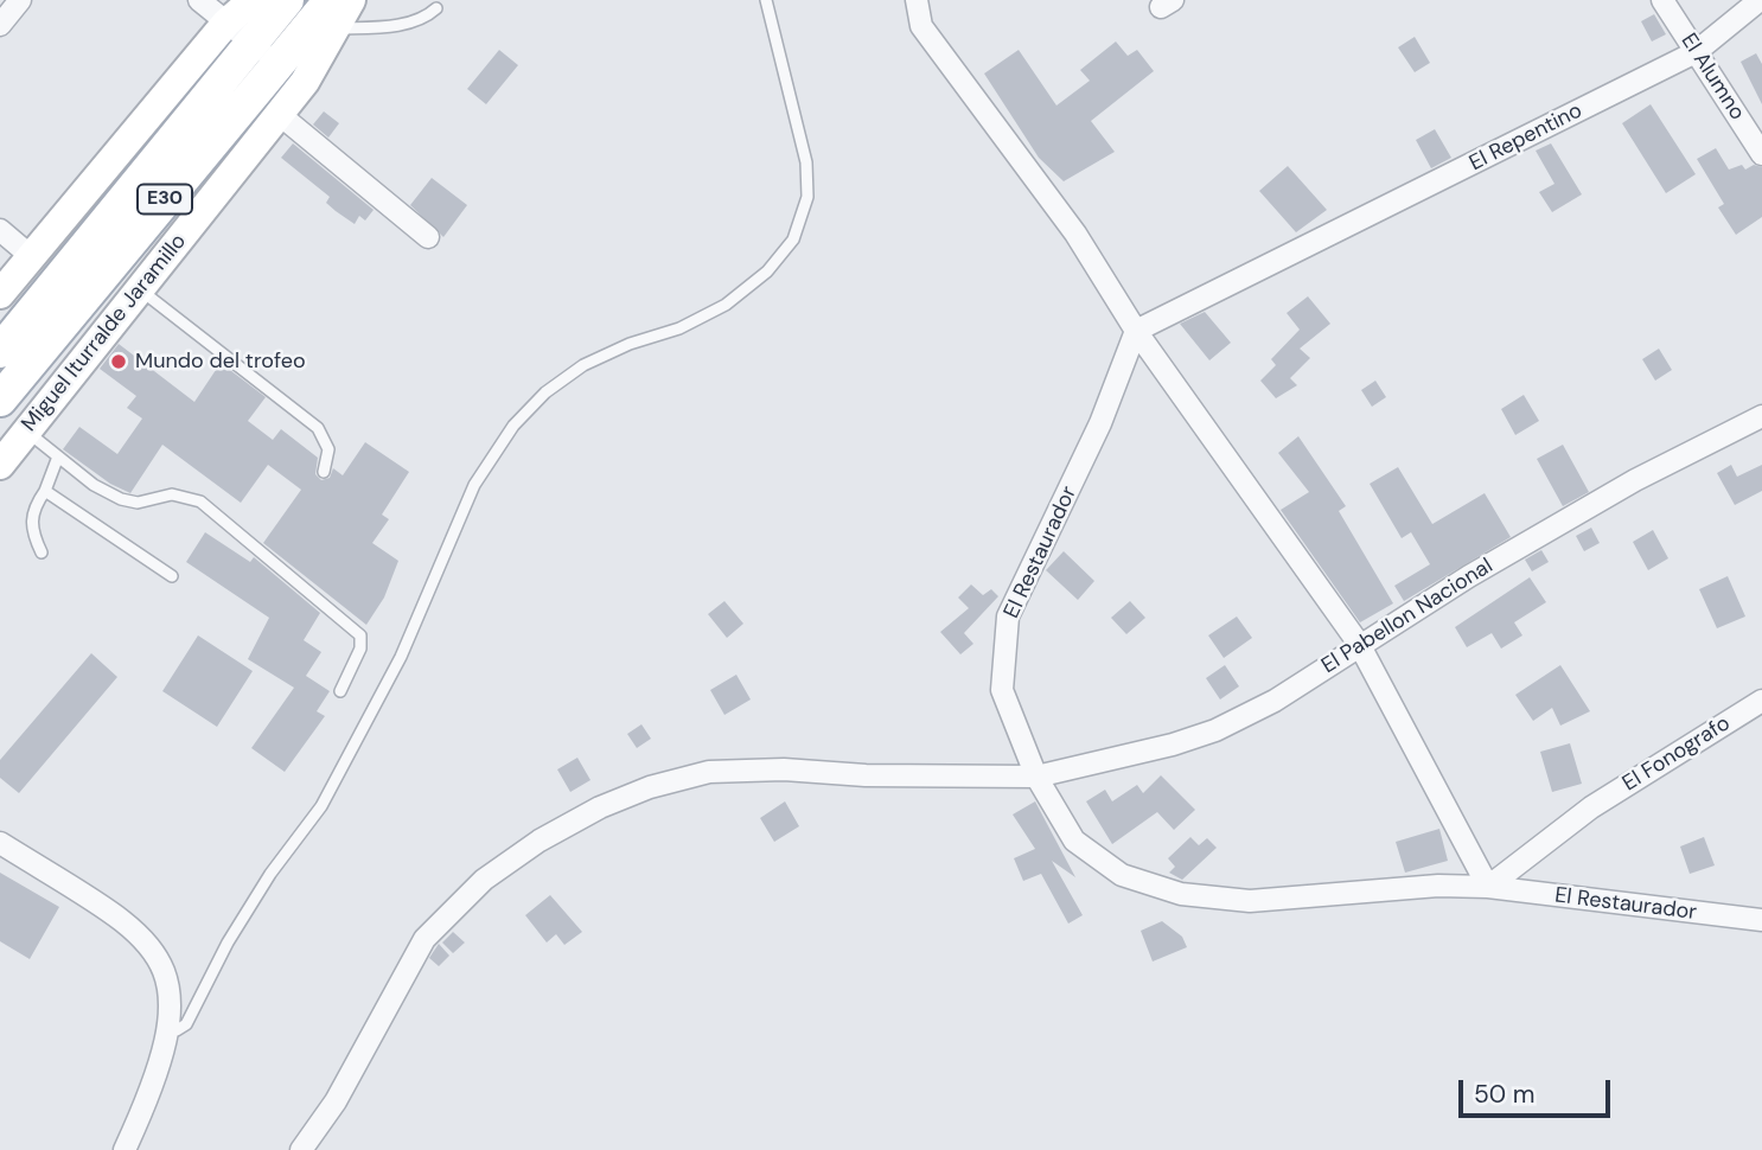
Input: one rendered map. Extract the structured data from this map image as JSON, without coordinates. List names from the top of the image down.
{
  "streets": {
    "main road": ["E30", "Miguel Iturralde Jaramillo"],
    "street": [
      "El Alumno",
      "El Repentino",
      "El Restaurador",
      "El Pabellon Nacional",
      "El Fonografo"
    ]
  },
  "crossings": [
    ["El Alumno", "El Repentino"],
    ["El Repentino", "El Restaurador"],
    ["El Restaurador", "El Pabellon Nacional"],
    ["El Restaurador", "El Fonografo"]
  ],
  "places": ["Mundo del trofeo"],
  "scale_bar": "50 m"
}
